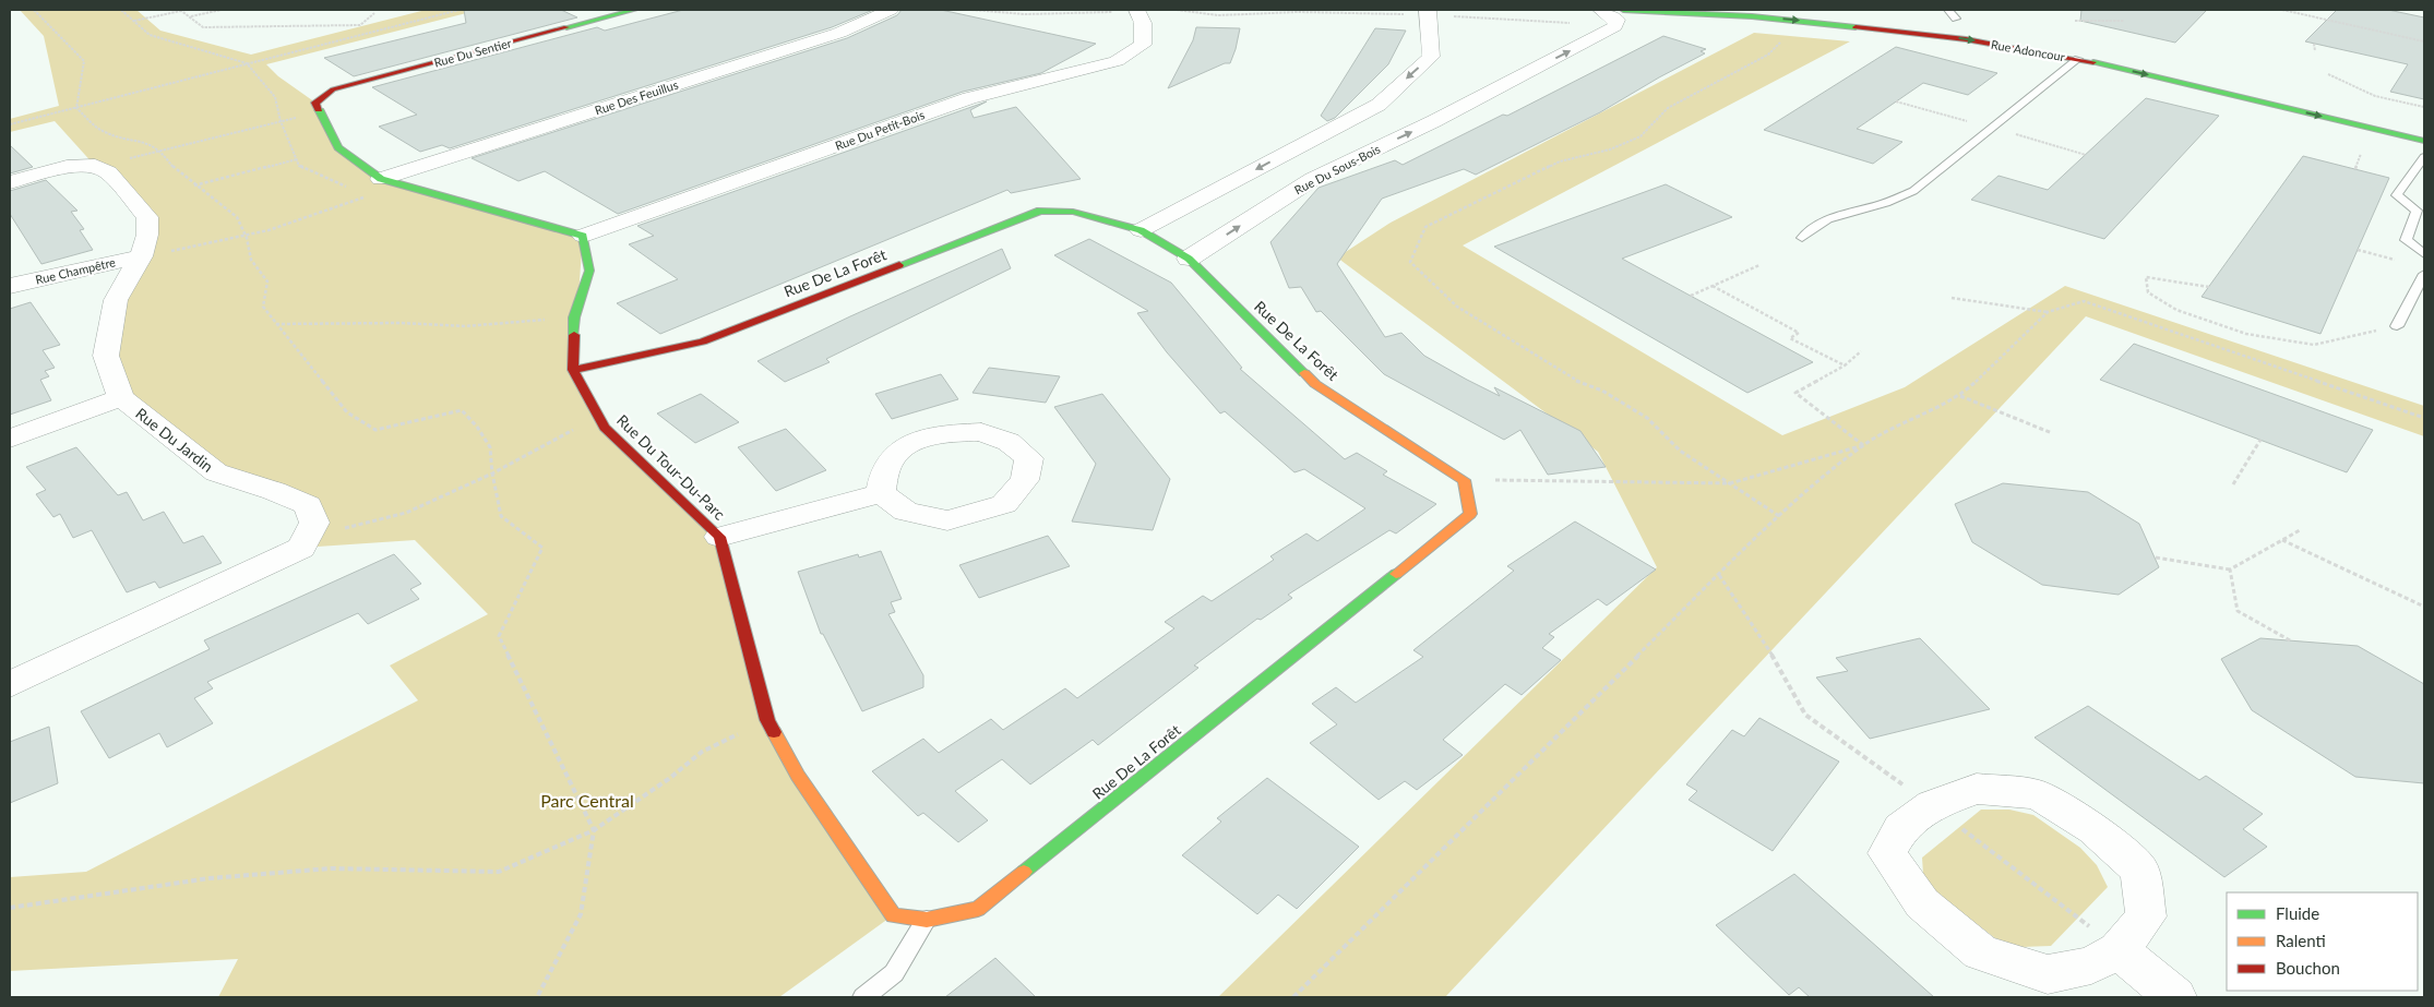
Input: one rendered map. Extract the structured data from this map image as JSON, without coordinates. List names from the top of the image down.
{
  "streets": {
    "street": [
      "Rue Adoncour",
      "Rue Du Sentier",
      "Rue Des Feuillus",
      "Rue Du Petit-Bois",
      "Rue Du Sous-Bois",
      "Rue Champêtre",
      "Rue De La Forêt",
      "Rue Du Jardin",
      "Rue Du Tour-Du-Parc"
    ]
  },
  "crossings": [
    ["Rue Adoncour", "Rue Du Sous-Bois"],
    ["Rue Du Petit-Bois", "Rue Du Tour-Du-Parc"],
    ["Rue Du Sous-Bois", "Rue De La Forêt"],
    ["Rue Champêtre", "Rue Du Jardin"],
    ["Rue De La Forêt", "Rue Du Tour-Du-Parc"]
  ],
  "one_way": ["Rue Adoncour"],
  "parks": ["Parc Central"],
  "legend": ["Fluide", "Ralenti", "Bouchon"]
}
